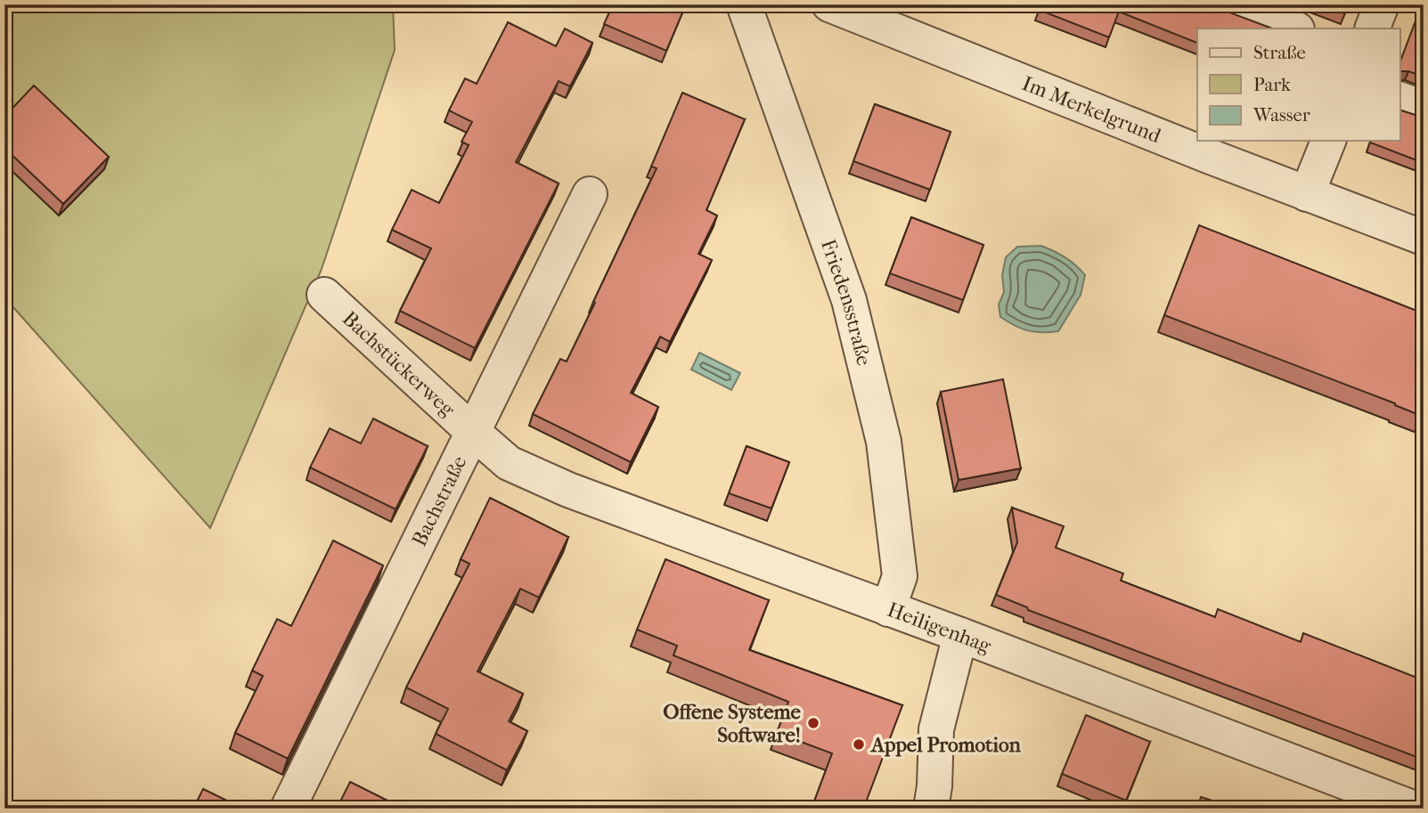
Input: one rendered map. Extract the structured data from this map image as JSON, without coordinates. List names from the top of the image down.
{
  "streets": {
    "street": [
      "Im Merkelgrund",
      "Friedensstraße",
      "Bachstückerweg",
      "Bachstraße",
      "Heiligenhag"
    ]
  },
  "crossings": [
    ["Friedensstraße", "Heiligenhag"],
    ["Bachstückerweg", "Bachstraße"],
    ["Bachstückerweg", "Heiligenhag"],
    ["Bachstraße", "Heiligenhag"]
  ],
  "places": ["Offene Systeme Software!", "Appel Promotion"],
  "legend": ["Straße", "Park", "Wasser"]
}
